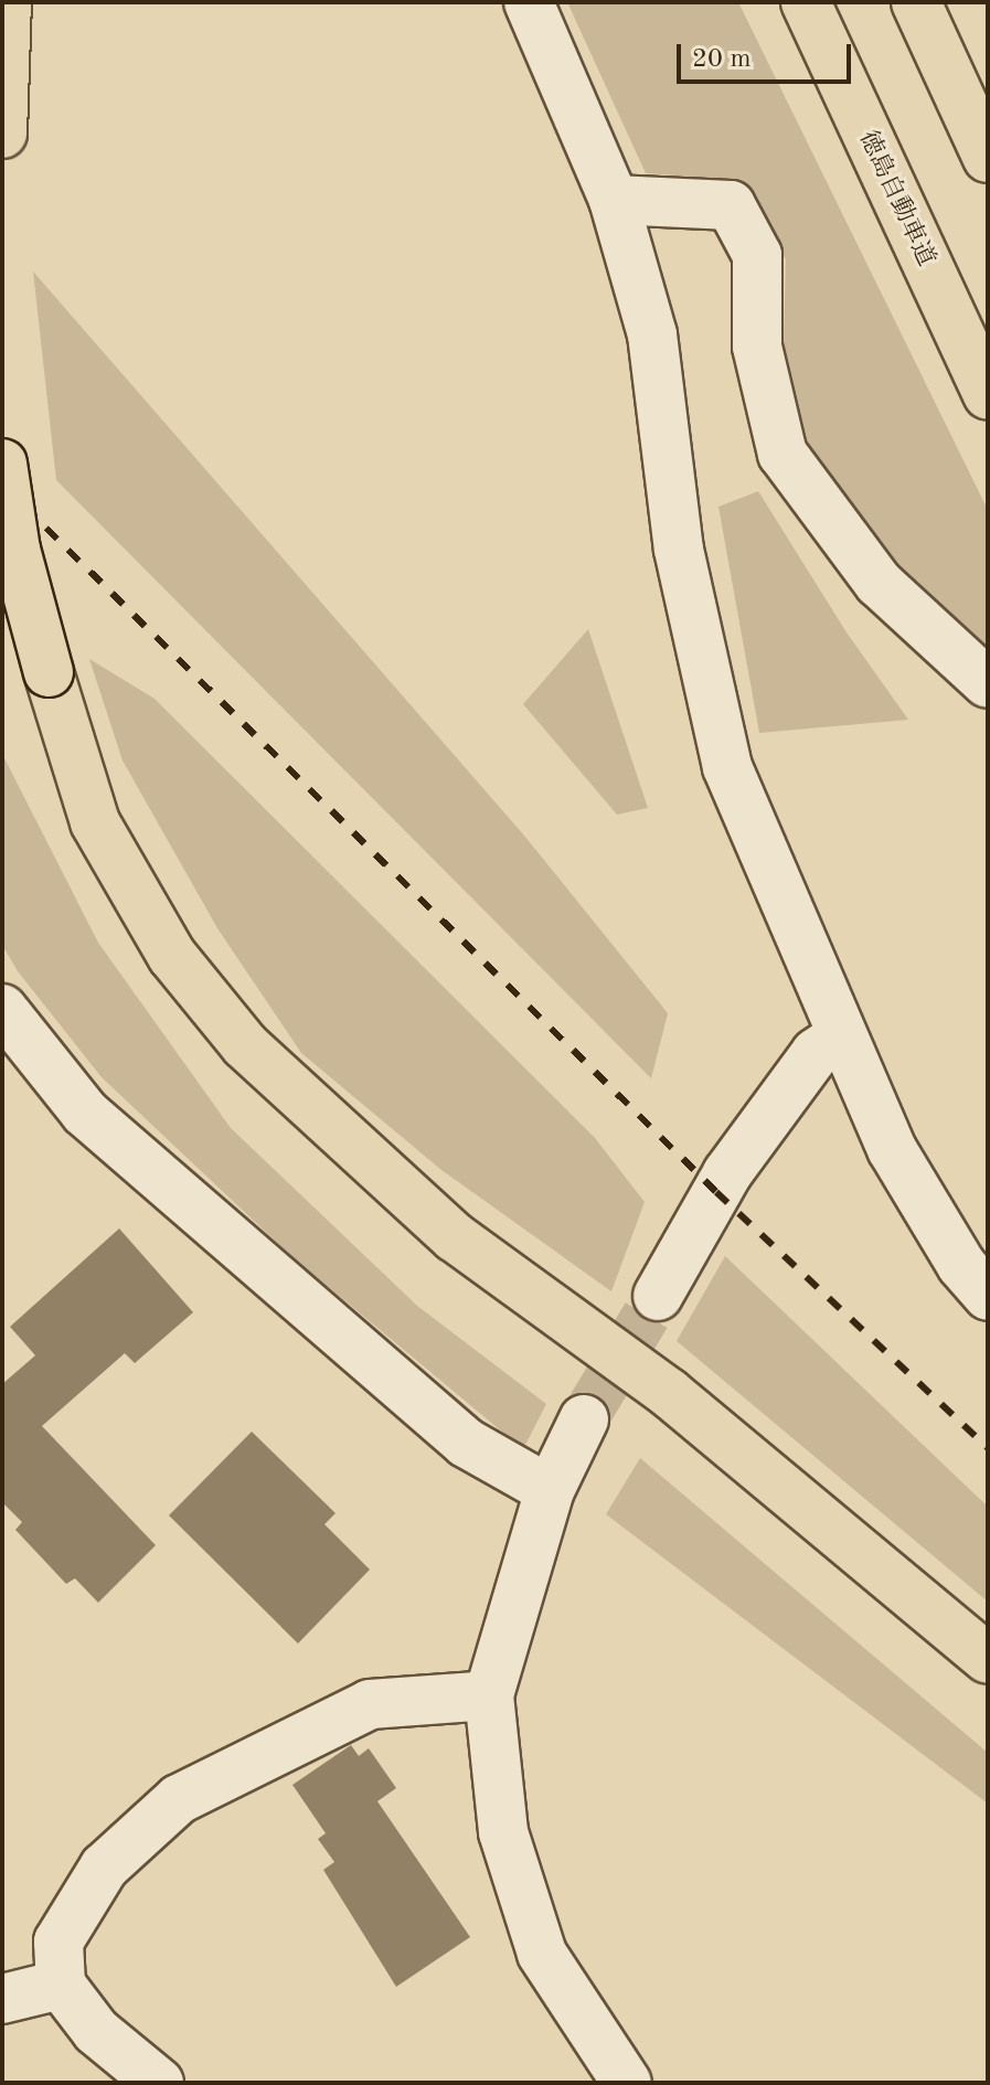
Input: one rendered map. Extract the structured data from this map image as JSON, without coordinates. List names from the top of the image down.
{
  "streets": {
    "highway": ["徳島自動車道"]
  },
  "scale_bar": "20 m"
}
